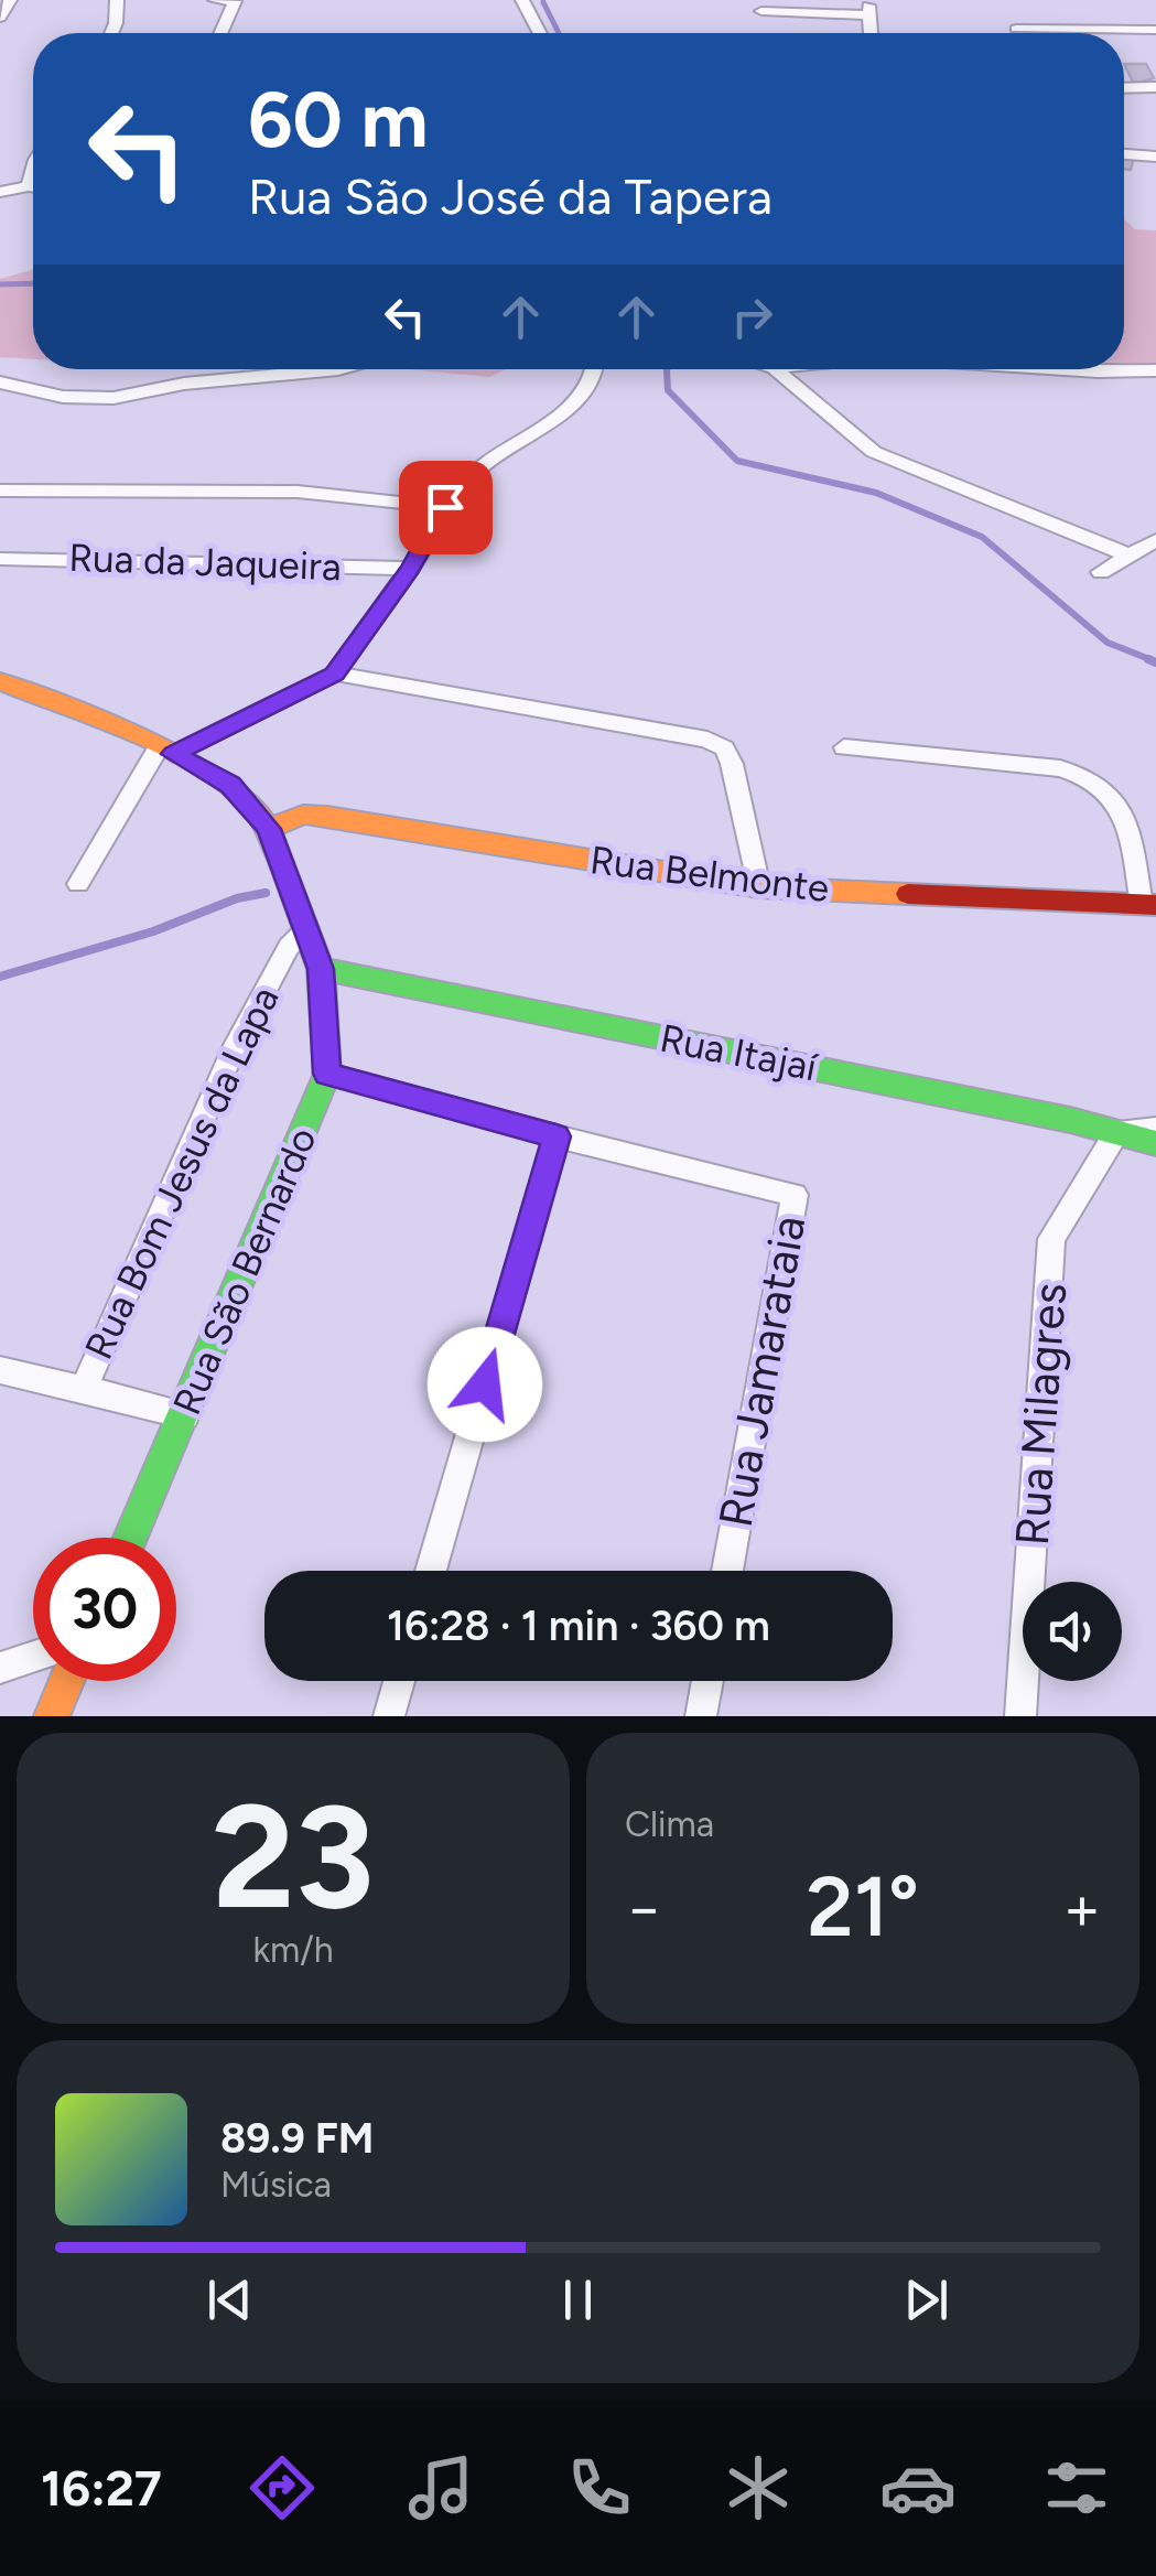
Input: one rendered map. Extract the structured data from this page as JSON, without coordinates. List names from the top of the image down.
{
  "streets": {
    "street": [
      "Rua da Jaqueira",
      "Rua Belmonte",
      "Rua Itajaí",
      "Rua Bom Jesus da Lapa",
      "Rua São Bernardo",
      "Rua Jamarataia",
      "Rua Milagres"
    ]
  },
  "crossings": [
    ["Rua Belmonte", "Rua São Bernardo"],
    ["Rua Itajaí", "Rua São Bernardo"],
    ["Rua Itajaí", "Rua Milagres"],
    ["Rua Bom Jesus da Lapa", "Rua São Bernardo"]
  ],
  "page": {
    "turn": ["60 m", "Rua São José da Tapera"],
    "limit": "30",
    "trip": "16:28 · 1 min · 360 m",
    "tile": [
      ["23", "km/h"],
      "Clima"
    ],
    "heat": ["−", "21°", "+"],
    "song": ["89.9 FM", "Música"],
    "tabs": "16:27"
  }
}
